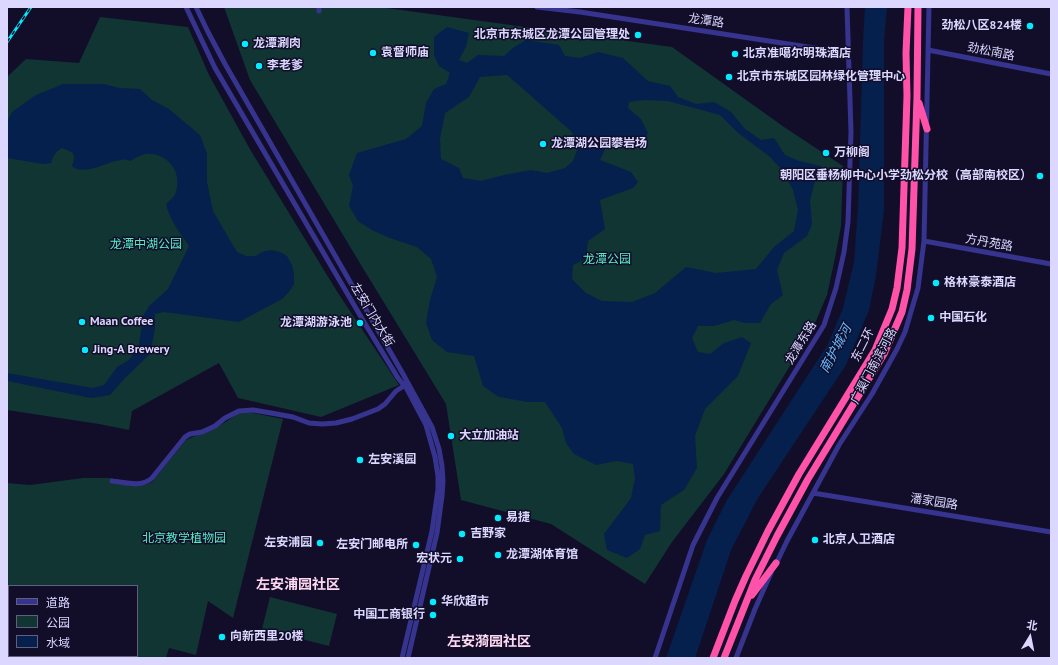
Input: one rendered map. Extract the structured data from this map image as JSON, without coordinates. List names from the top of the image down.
{
  "streets": {
    "highway": ["东二环"],
    "street": [
      "龙潭路",
      "劲松南路",
      "方丹苑路",
      "左安门内大街",
      "龙潭东路",
      "广渠门南滨河路",
      "潘家园路"
    ]
  },
  "crossings": [
    ["龙潭路", "龙潭东路"],
    ["劲松南路", "广渠门南滨河路"],
    ["方丹苑路", "广渠门南滨河路"],
    ["广渠门南滨河路", "潘家园路"]
  ],
  "districts": ["左安浦园社区", "左安漪园社区"],
  "water": ["南护城河"],
  "parks": ["龙潭中湖公园", "龙潭公园", "北京教学植物园"],
  "places": [
    "劲松八区824楼",
    "北京市东城区龙潭公园管理处",
    "龙潭涮肉",
    "袁督师庙",
    "北京准噶尔明珠酒店",
    "李老爹",
    "北京市东城区园林绿化管理中心",
    "龙潭湖公园攀岩场",
    "万柳阁",
    "朝阳区垂杨柳中心小学劲松分校（高部南校区）",
    "格林豪泰酒店",
    "中国石化",
    "Maan Coffee",
    "龙潭湖游泳池",
    "Jing-A Brewery",
    "大立加油站",
    "左安溪园",
    "易捷",
    "吉野家",
    "北京人卫酒店",
    "左安浦园",
    "左安门邮电所",
    "龙潭湖体育馆",
    "宏状元",
    "华欣超市",
    "中国工商银行",
    "向新西里20楼"
  ],
  "legend": ["道路", "公园", "水域"],
  "north": "top"
}
